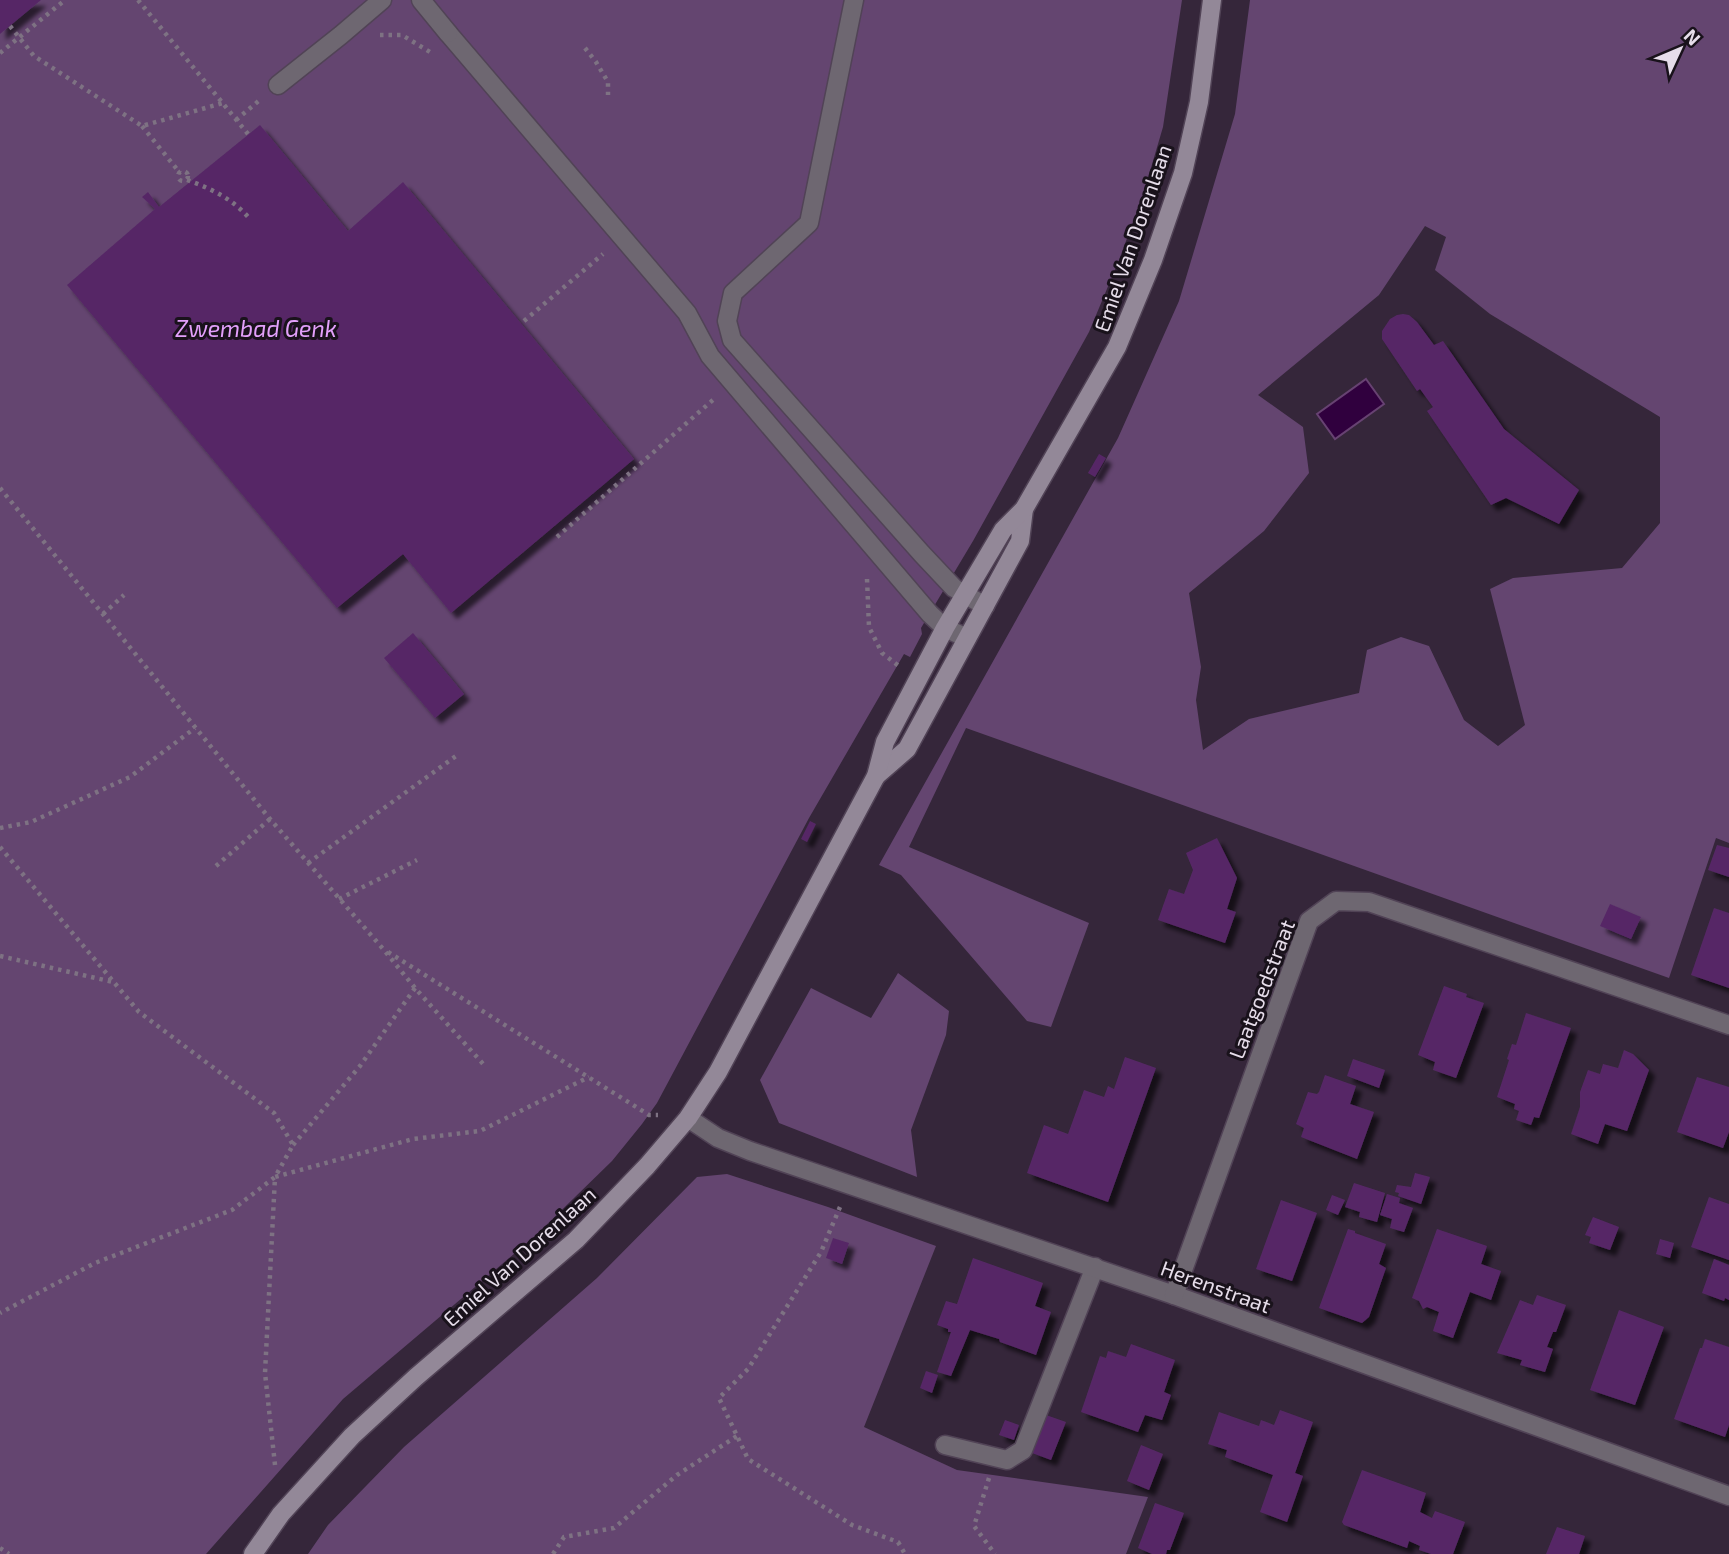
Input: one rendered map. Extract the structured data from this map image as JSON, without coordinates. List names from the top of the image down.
{
  "streets": {
    "street": ["Emiel Van Dorenlaan", "Laatgoedstraat", "Herenstraat"]
  },
  "crossings": [
    ["Emiel Van Dorenlaan", "Herenstraat"],
    ["Laatgoedstraat", "Herenstraat"]
  ],
  "water": ["Zwembad Genk"],
  "north": "top right"
}
